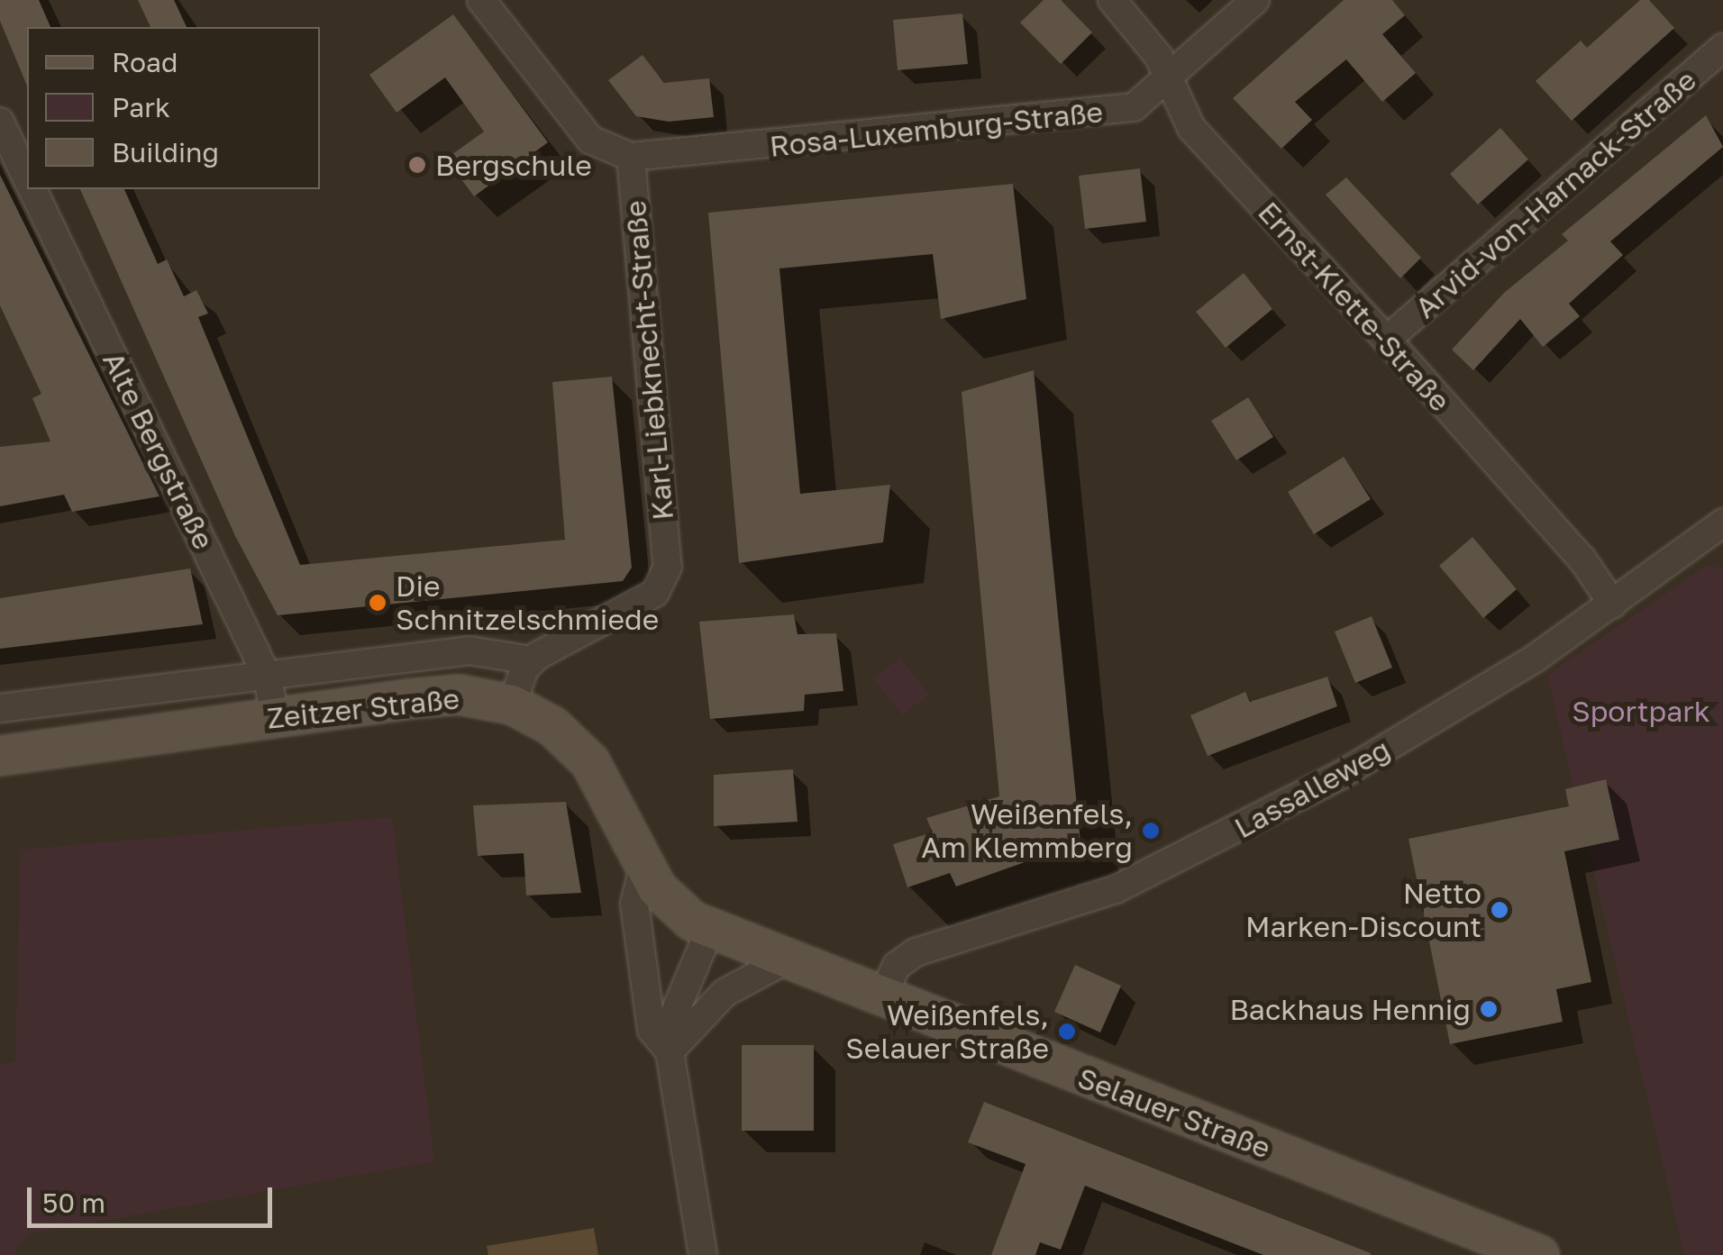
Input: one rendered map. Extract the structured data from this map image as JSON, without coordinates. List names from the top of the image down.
{
  "streets": {
    "main road": ["Zeitzer Straße", "Selauer Straße"],
    "street": [
      "Rosa-Luxemburg-Straße",
      "Arvid-von-Harnack-Straße",
      "Ernst-Klette-Straße",
      "Karl-Liebknecht-Straße",
      "Alte Bergstraße",
      "Lassalleweg"
    ]
  },
  "crossings": [
    ["Rosa-Luxemburg-Straße", "Ernst-Klette-Straße"],
    ["Rosa-Luxemburg-Straße", "Karl-Liebknecht-Straße"],
    ["Arvid-von-Harnack-Straße", "Ernst-Klette-Straße"],
    ["Ernst-Klette-Straße", "Lassalleweg"],
    ["Karl-Liebknecht-Straße", "Zeitzer Straße"],
    ["Alte Bergstraße", "Zeitzer Straße"],
    ["Zeitzer Straße", "Selauer Straße"],
    ["Lassalleweg", "Selauer Straße"]
  ],
  "parks": ["Sportpark"],
  "places": [
    "Bergschule",
    "Die Schnitzelschmiede",
    "Weißenfels, Am Klemmberg",
    "Netto Marken-Discount",
    "Backhaus Hennig",
    "Weißenfels, Selauer Straße"
  ],
  "legend": ["Road", "Park", "Building"],
  "scale_bar": "50 m"
}
